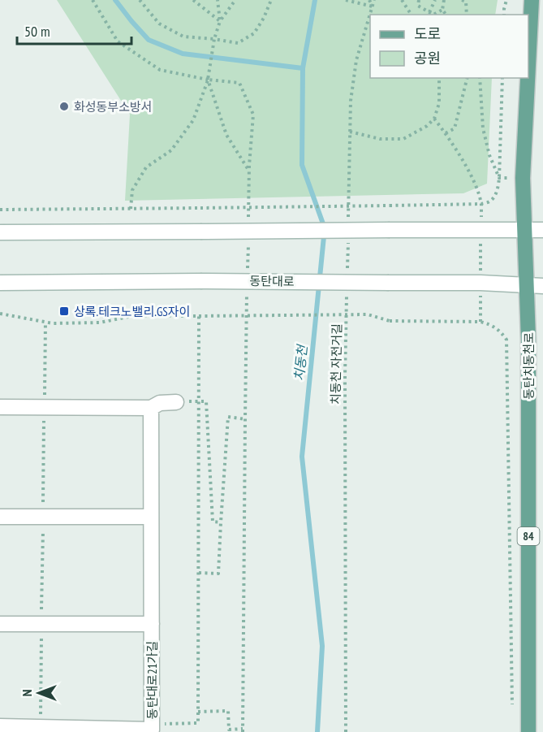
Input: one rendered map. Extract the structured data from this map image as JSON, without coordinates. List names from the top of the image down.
{
  "streets": {
    "main road": [
      "동탄대로",
      "동탄치동천로",
      "84",
      "동탄대로21가길"
    ],
    "path": ["치동천 자전거길"]
  },
  "crossings": [
    ["동탄대로", "동탄치동천로"]
  ],
  "water": ["치동천"],
  "places": {
    "other": ["화성동부소방서"],
    "transit": ["상록.테크노밸리.GS자이"]
  },
  "legend": ["도로", "공원"],
  "scale_bar": "50 m",
  "north": "left"
}
